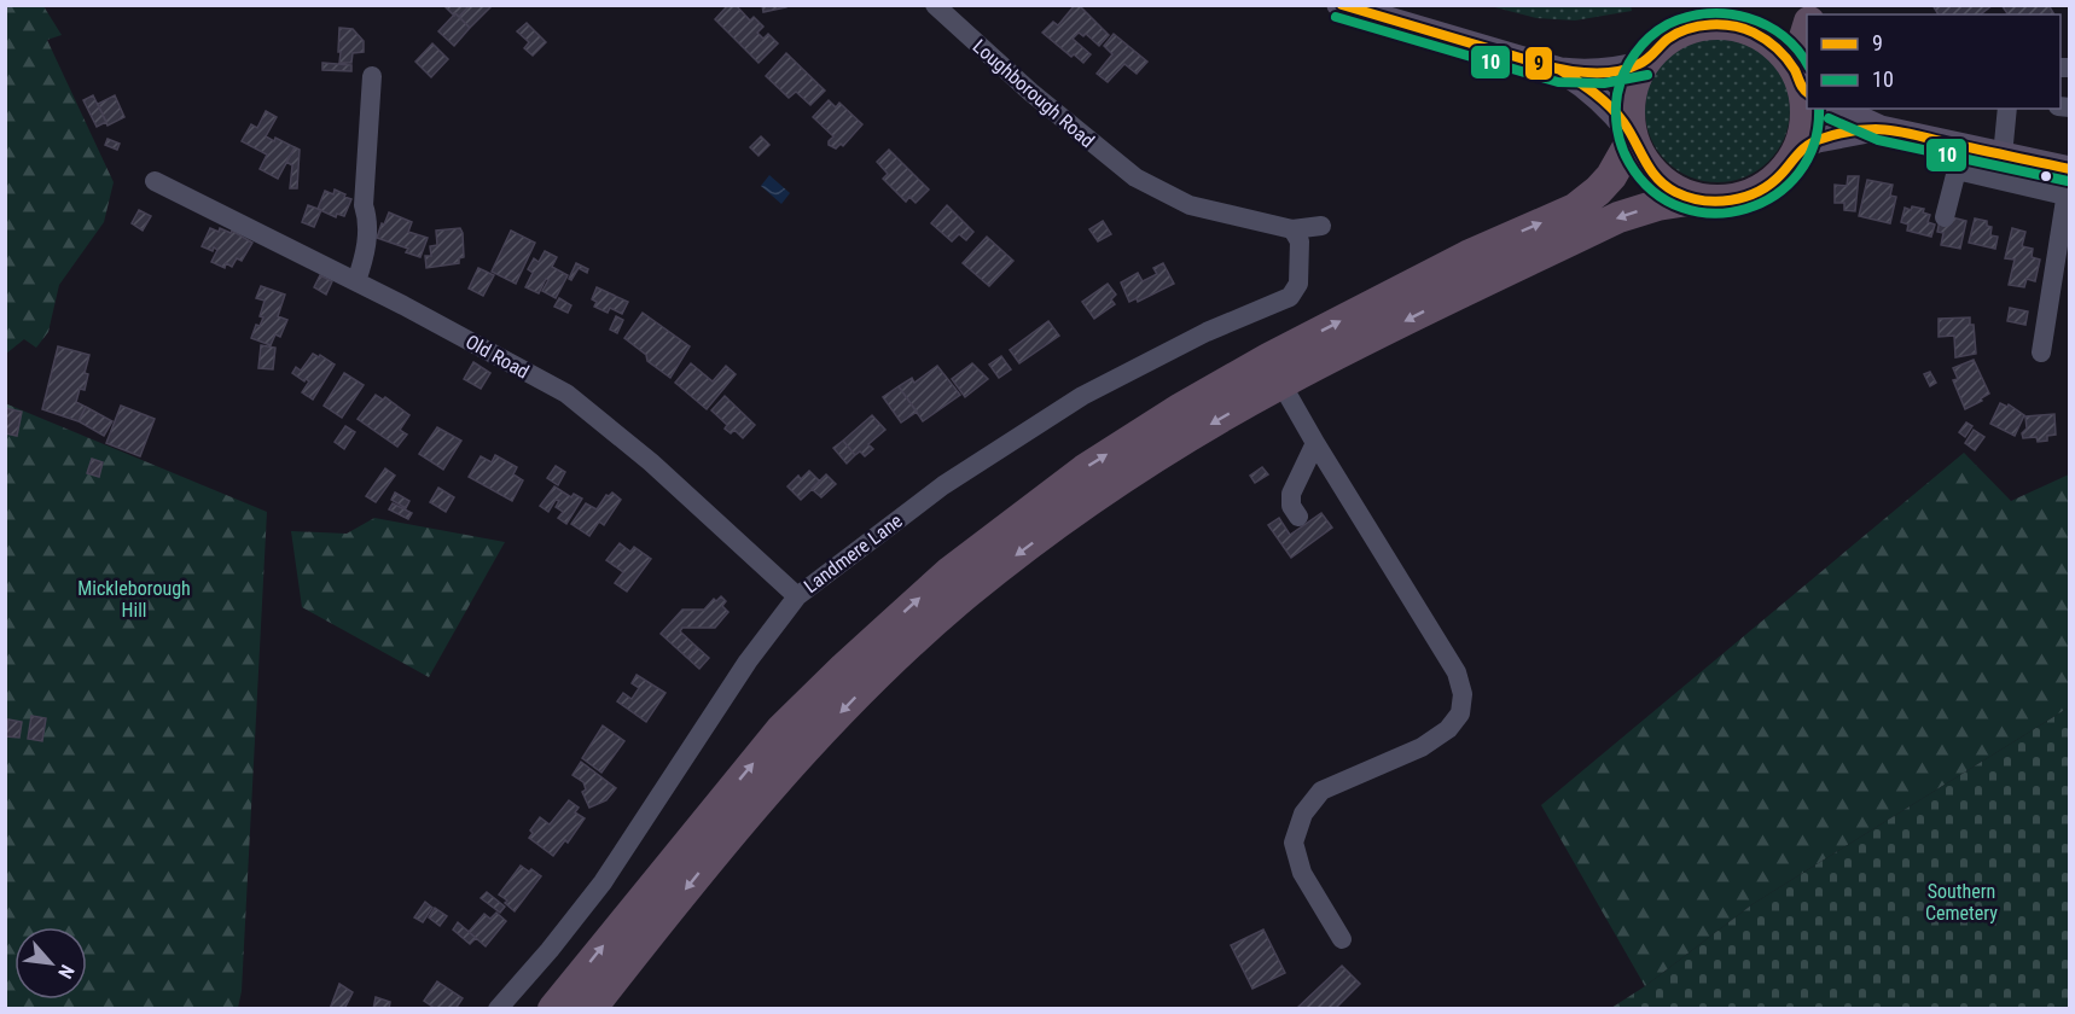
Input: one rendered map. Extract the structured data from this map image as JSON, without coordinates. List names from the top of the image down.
{
  "streets": {
    "street": ["Loughborough Road", "Old Road", "Landmere Lane"]
  },
  "crossings": [
    ["Loughborough Road", "Landmere Lane"],
    ["Old Road", "Landmere Lane"]
  ],
  "parks": ["Mickleborough Hill", "Southern Cemetery"],
  "lines": ["transit line 9", "transit line 10"],
  "legend": ["9", "10"],
  "north": "bottom right"
}
